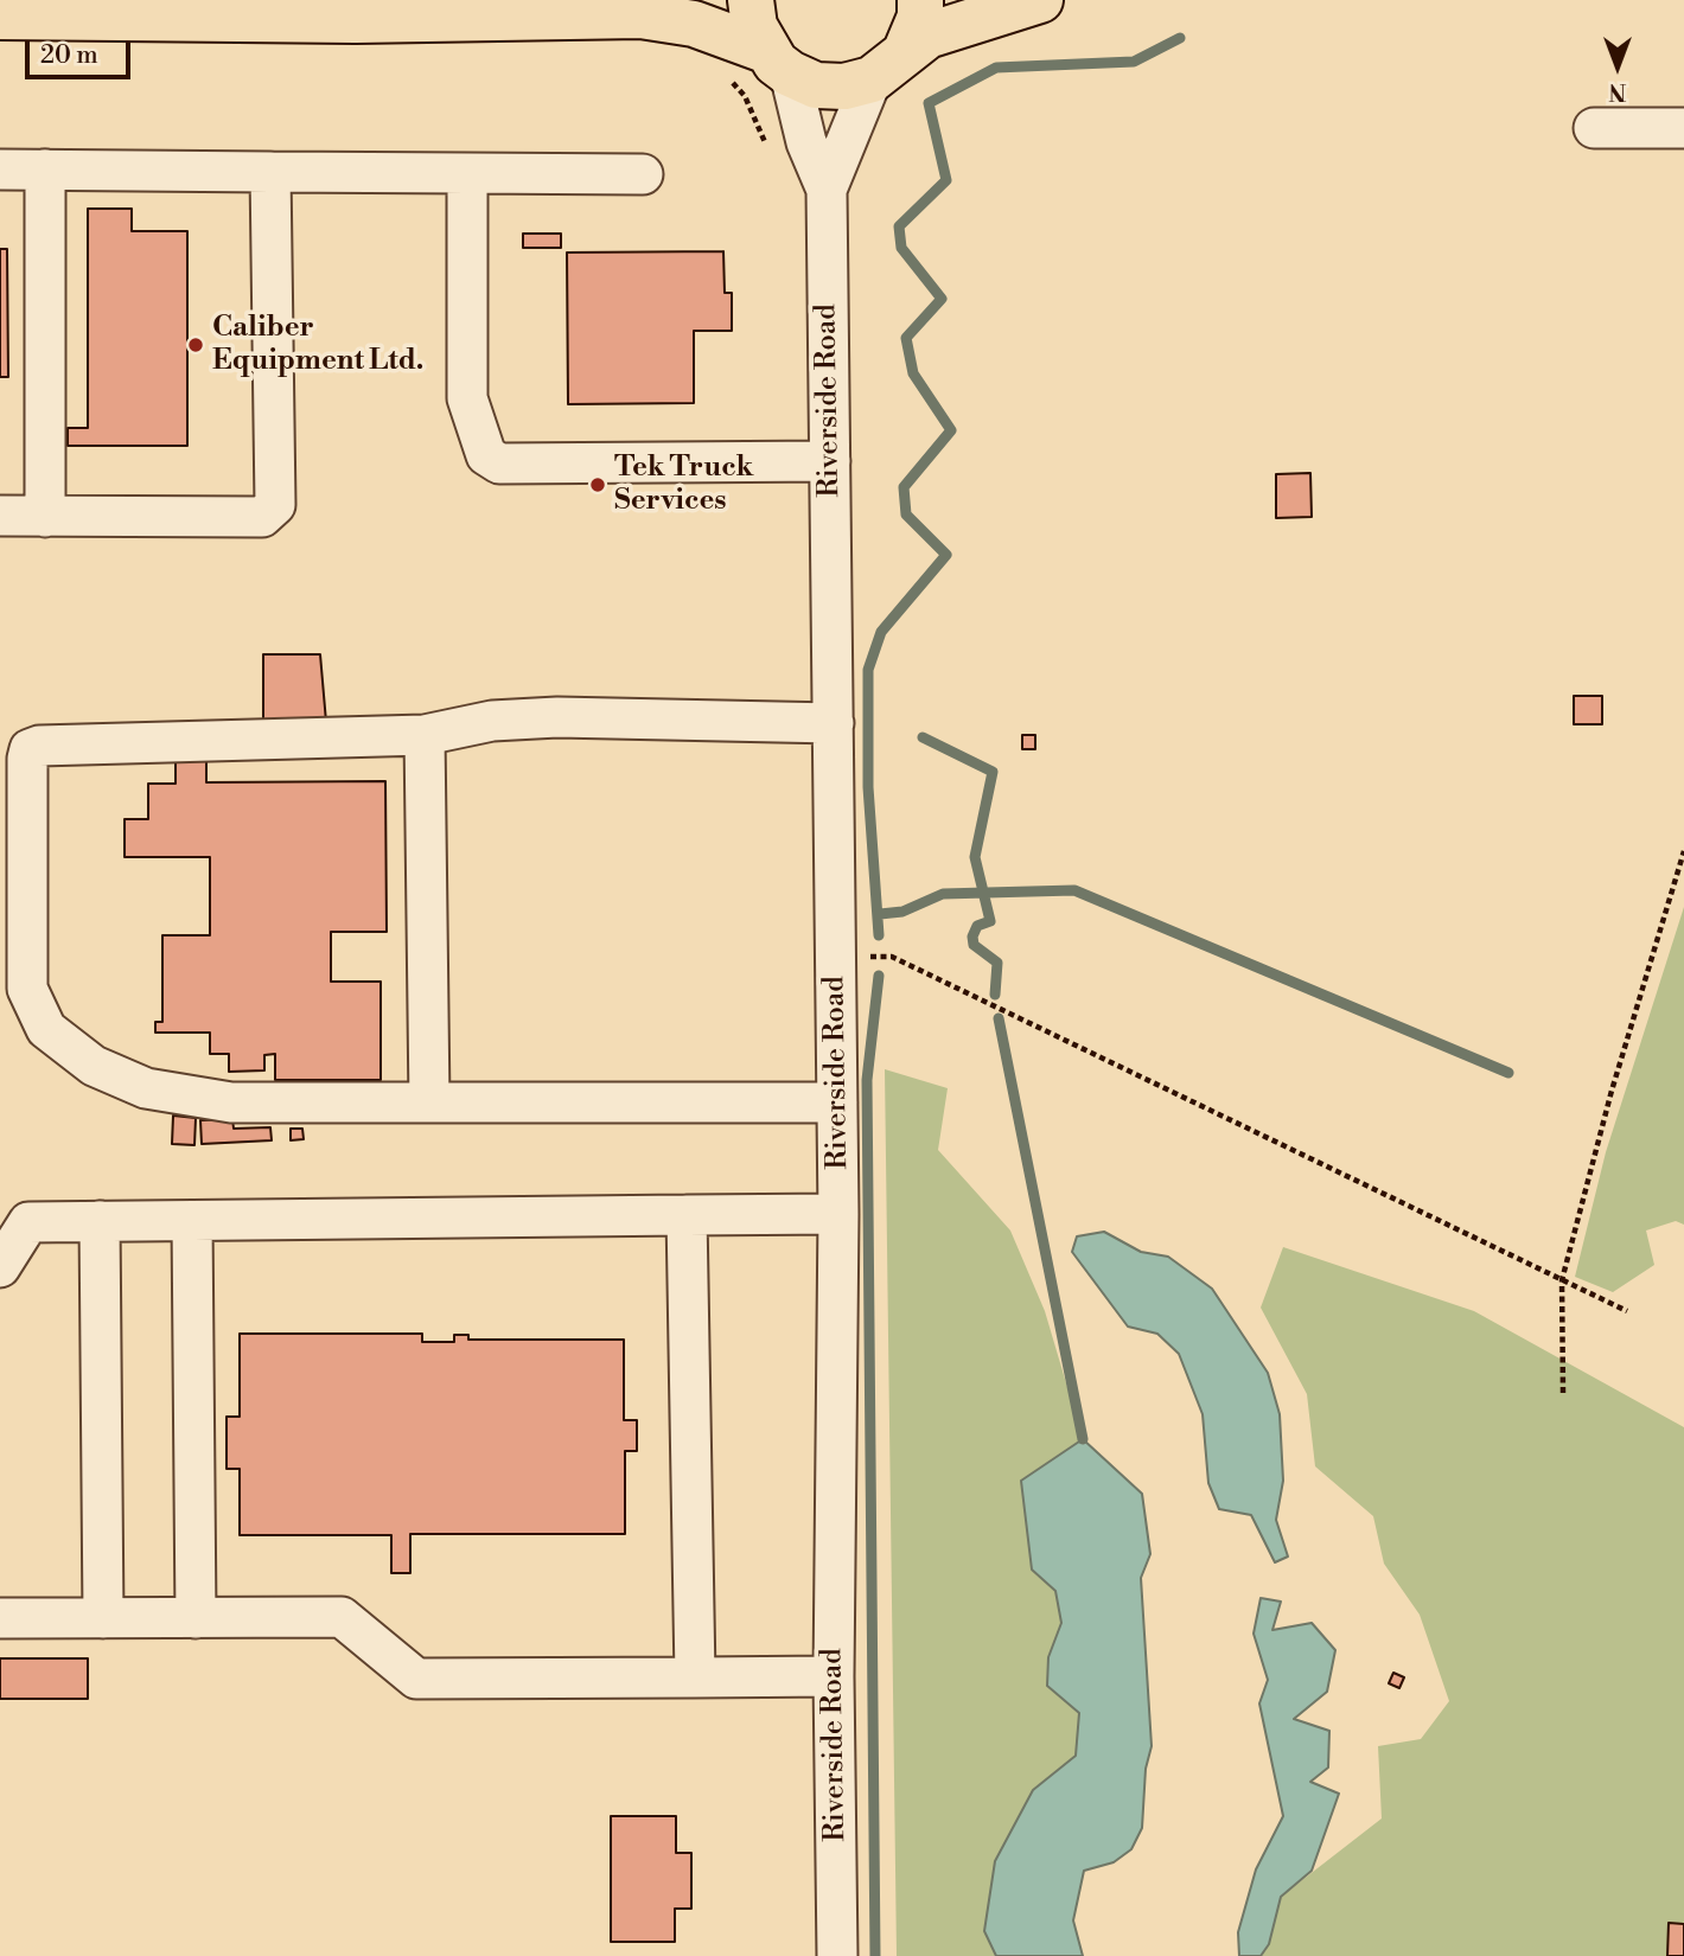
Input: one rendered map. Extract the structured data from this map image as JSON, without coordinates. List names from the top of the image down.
{
  "streets": {
    "street": ["Riverside Road"]
  },
  "places": ["Caliber Equipment Ltd.", "Tek Truck Services"],
  "scale_bar": "20 m",
  "north": "bottom"
}
